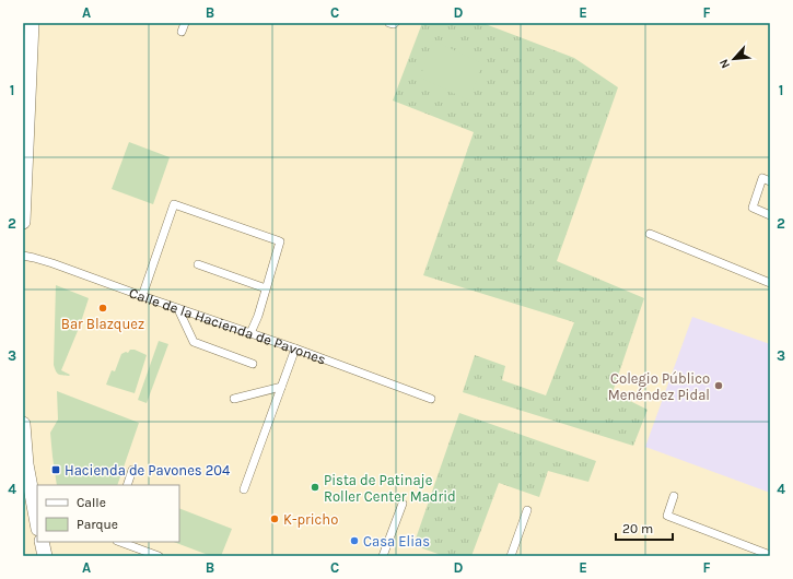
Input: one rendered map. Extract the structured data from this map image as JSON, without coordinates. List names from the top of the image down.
{
  "streets": {
    "lane": ["Calle de la Hacienda de Pavones"]
  },
  "places": {
    "other": [
      "Bar Blazquez",
      "Colegio Público Menéndez Pidal",
      "Pista de Patinaje Roller Center Madrid",
      "K-pricho",
      "Casa Elias"
    ],
    "transit": ["Hacienda de Pavones 204"]
  },
  "legend": ["Calle", "Parque"],
  "scale_bar": "20 m",
  "north": "bottom left",
  "grid": {
    "columns": [
      "A",
      "B",
      "C",
      "D",
      "E",
      "F"
    ],
    "rows": [
      "1",
      "2",
      "3",
      "4"
    ]
  }
}
